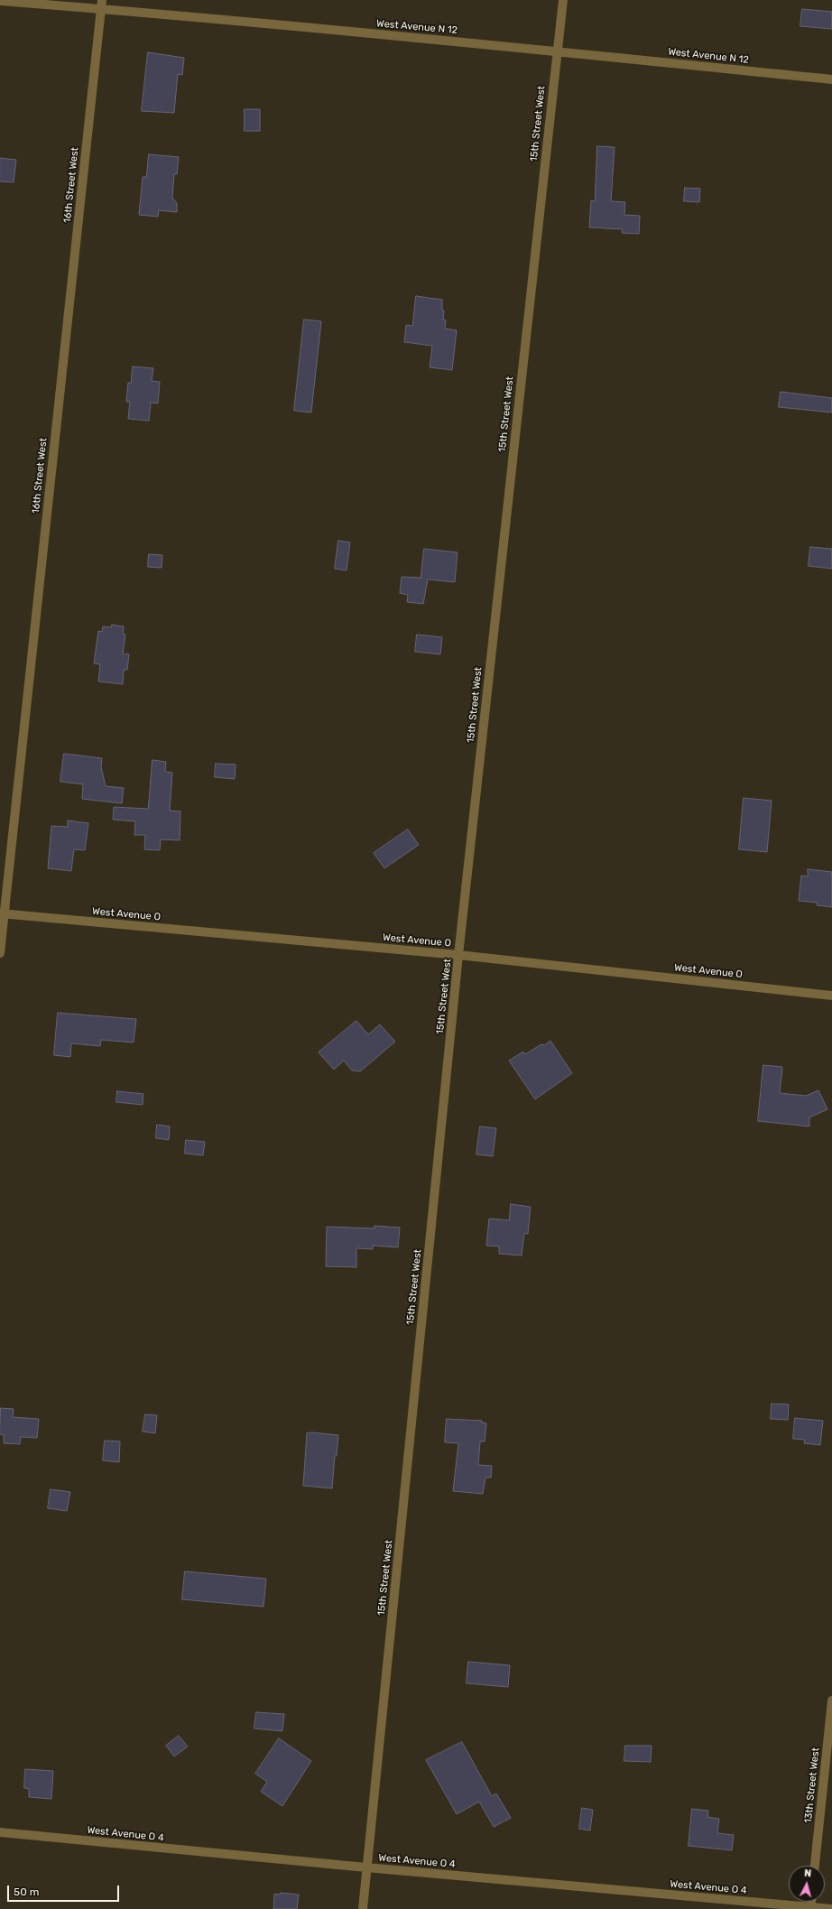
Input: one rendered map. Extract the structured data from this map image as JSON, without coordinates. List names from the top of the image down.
{
  "streets": {
    "street": [
      "West Avenue N 12",
      "15th Street West",
      "16th Street West",
      "West Avenue O",
      "13th Street West",
      "West Avenue O 4"
    ]
  },
  "crossings": [
    ["West Avenue N 12", "15th Street West"],
    ["West Avenue N 12", "16th Street West"],
    ["15th Street West", "West Avenue O"],
    ["15th Street West", "West Avenue O 4"],
    ["16th Street West", "West Avenue O"]
  ],
  "scale_bar": "50 m",
  "north": "top"
}
